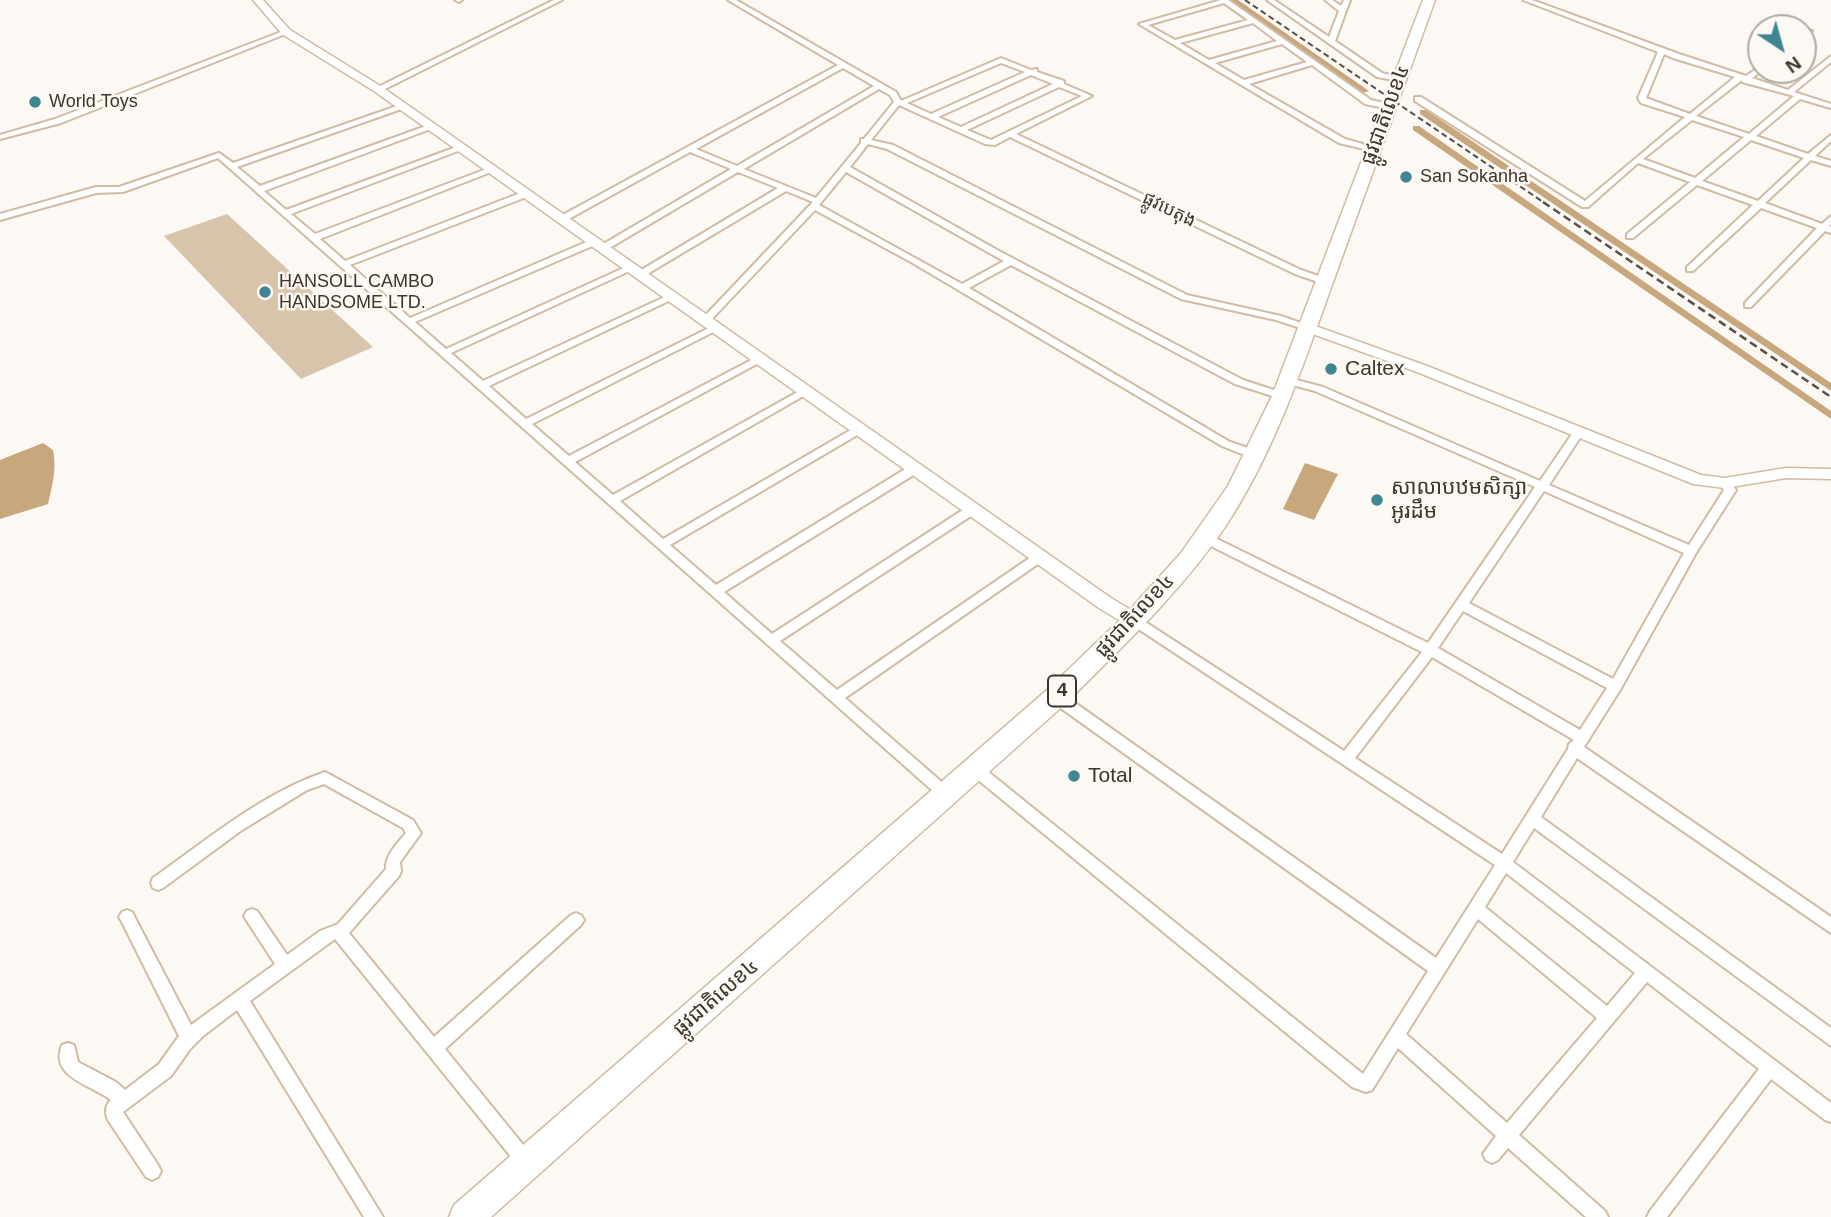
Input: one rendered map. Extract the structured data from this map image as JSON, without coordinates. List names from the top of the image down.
{
  "streets": {
    "highway": ["ផ្លូវជាតិលេខ៤", "4"],
    "street": ["ផ្លូវបេតុង"]
  },
  "crossings": [
    ["ផ្លូវជាតិលេខ៤", "ផ្លូវបេតុង"]
  ],
  "places": [
    "World Toys",
    "San Sokanha",
    "HANSOLL CAMBO HANDSOME LTD.",
    "Caltex",
    "សាលាបឋមសិក្សា អូរដឹម",
    "Total"
  ],
  "north": "bottom right"
}
